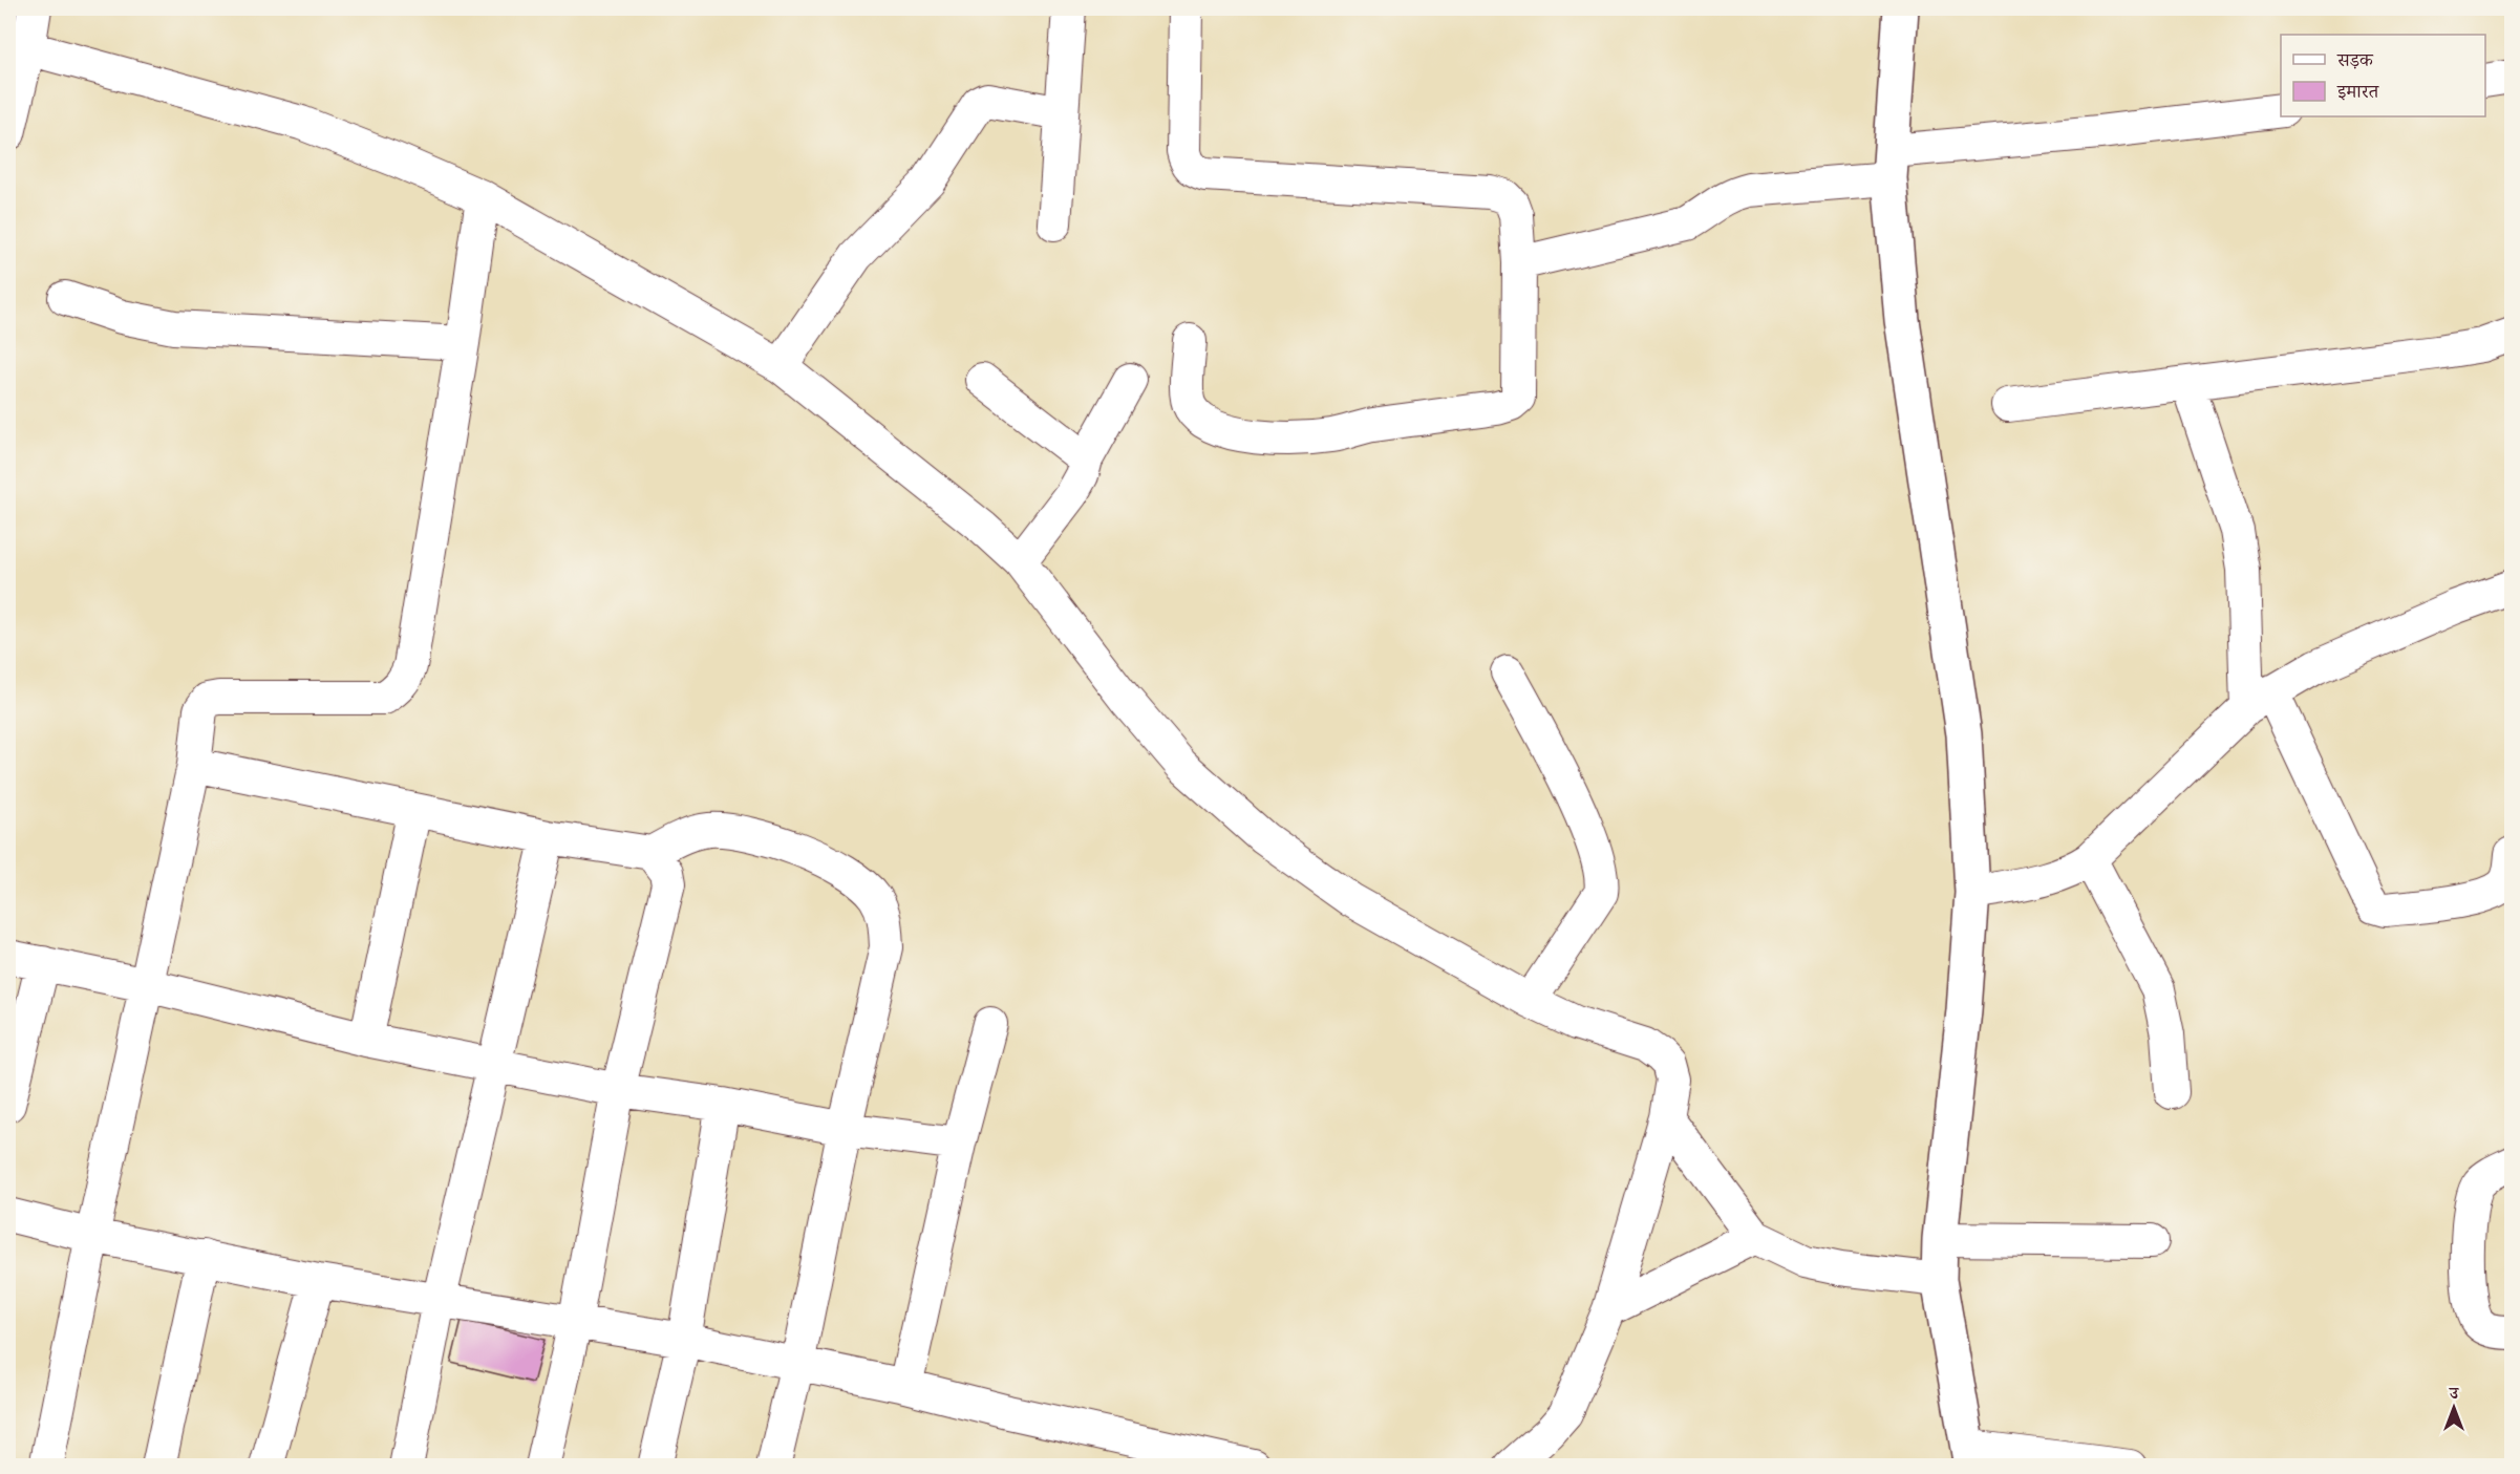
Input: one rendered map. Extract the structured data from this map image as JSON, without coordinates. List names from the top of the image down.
{
  "legend": ["सड़क", "इमारत"],
  "north": "top"
}
